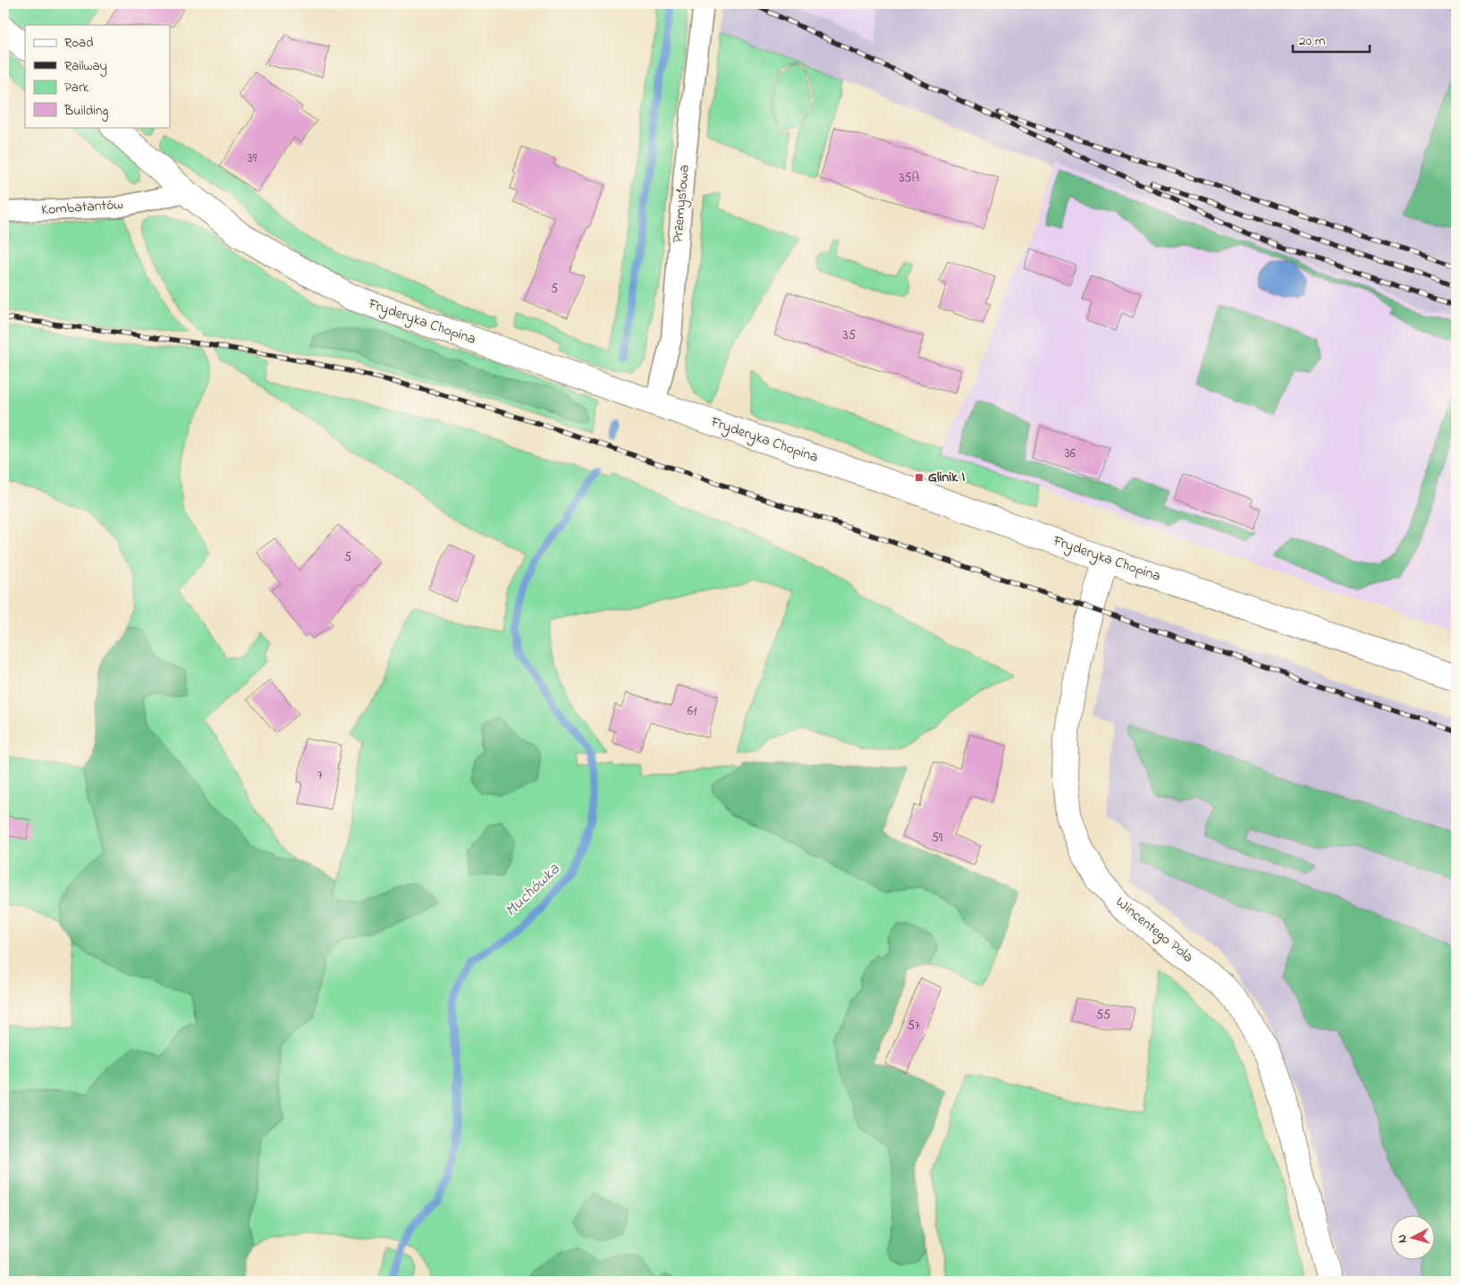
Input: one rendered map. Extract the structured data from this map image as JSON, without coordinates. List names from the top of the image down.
{
  "streets": {
    "street": [
      "Przemysłowa",
      "Kombatantów",
      "Fryderyka Chopina",
      "Wincentego Pola"
    ]
  },
  "crossings": [
    ["Przemysłowa", "Fryderyka Chopina"],
    ["Kombatantów", "Fryderyka Chopina"],
    ["Fryderyka Chopina", "Wincentego Pola"]
  ],
  "water": ["Muchówka"],
  "places": {
    "transit": ["Glinik I"]
  },
  "house_numbers": [
    "39",
    "35A",
    "5",
    "35",
    "36",
    "5",
    "61",
    "7",
    "59",
    "55",
    "57"
  ],
  "legend": [
    "Road",
    "Railway",
    "Park",
    "Building"
  ],
  "scale_bar": "20 m",
  "north": "left"
}
